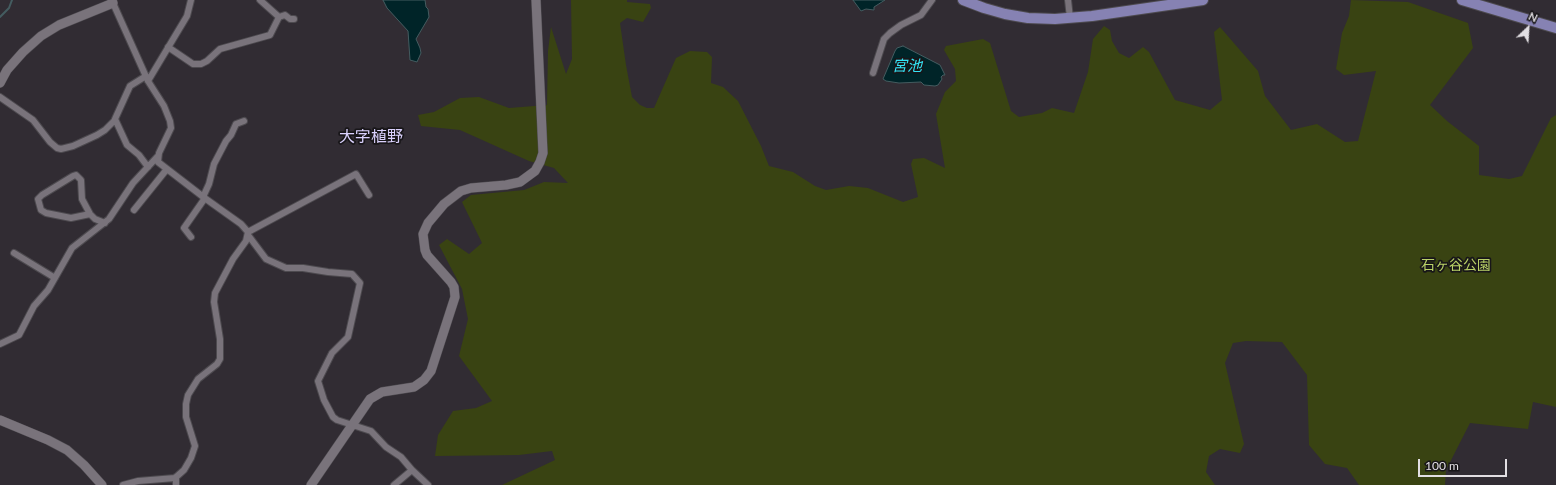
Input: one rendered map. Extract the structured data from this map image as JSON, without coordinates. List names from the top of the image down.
{
  "districts": ["大字植野"],
  "water": ["宮池"],
  "parks": ["石ヶ谷公園"],
  "scale_bar": "100 m",
  "north": "top right"
}
